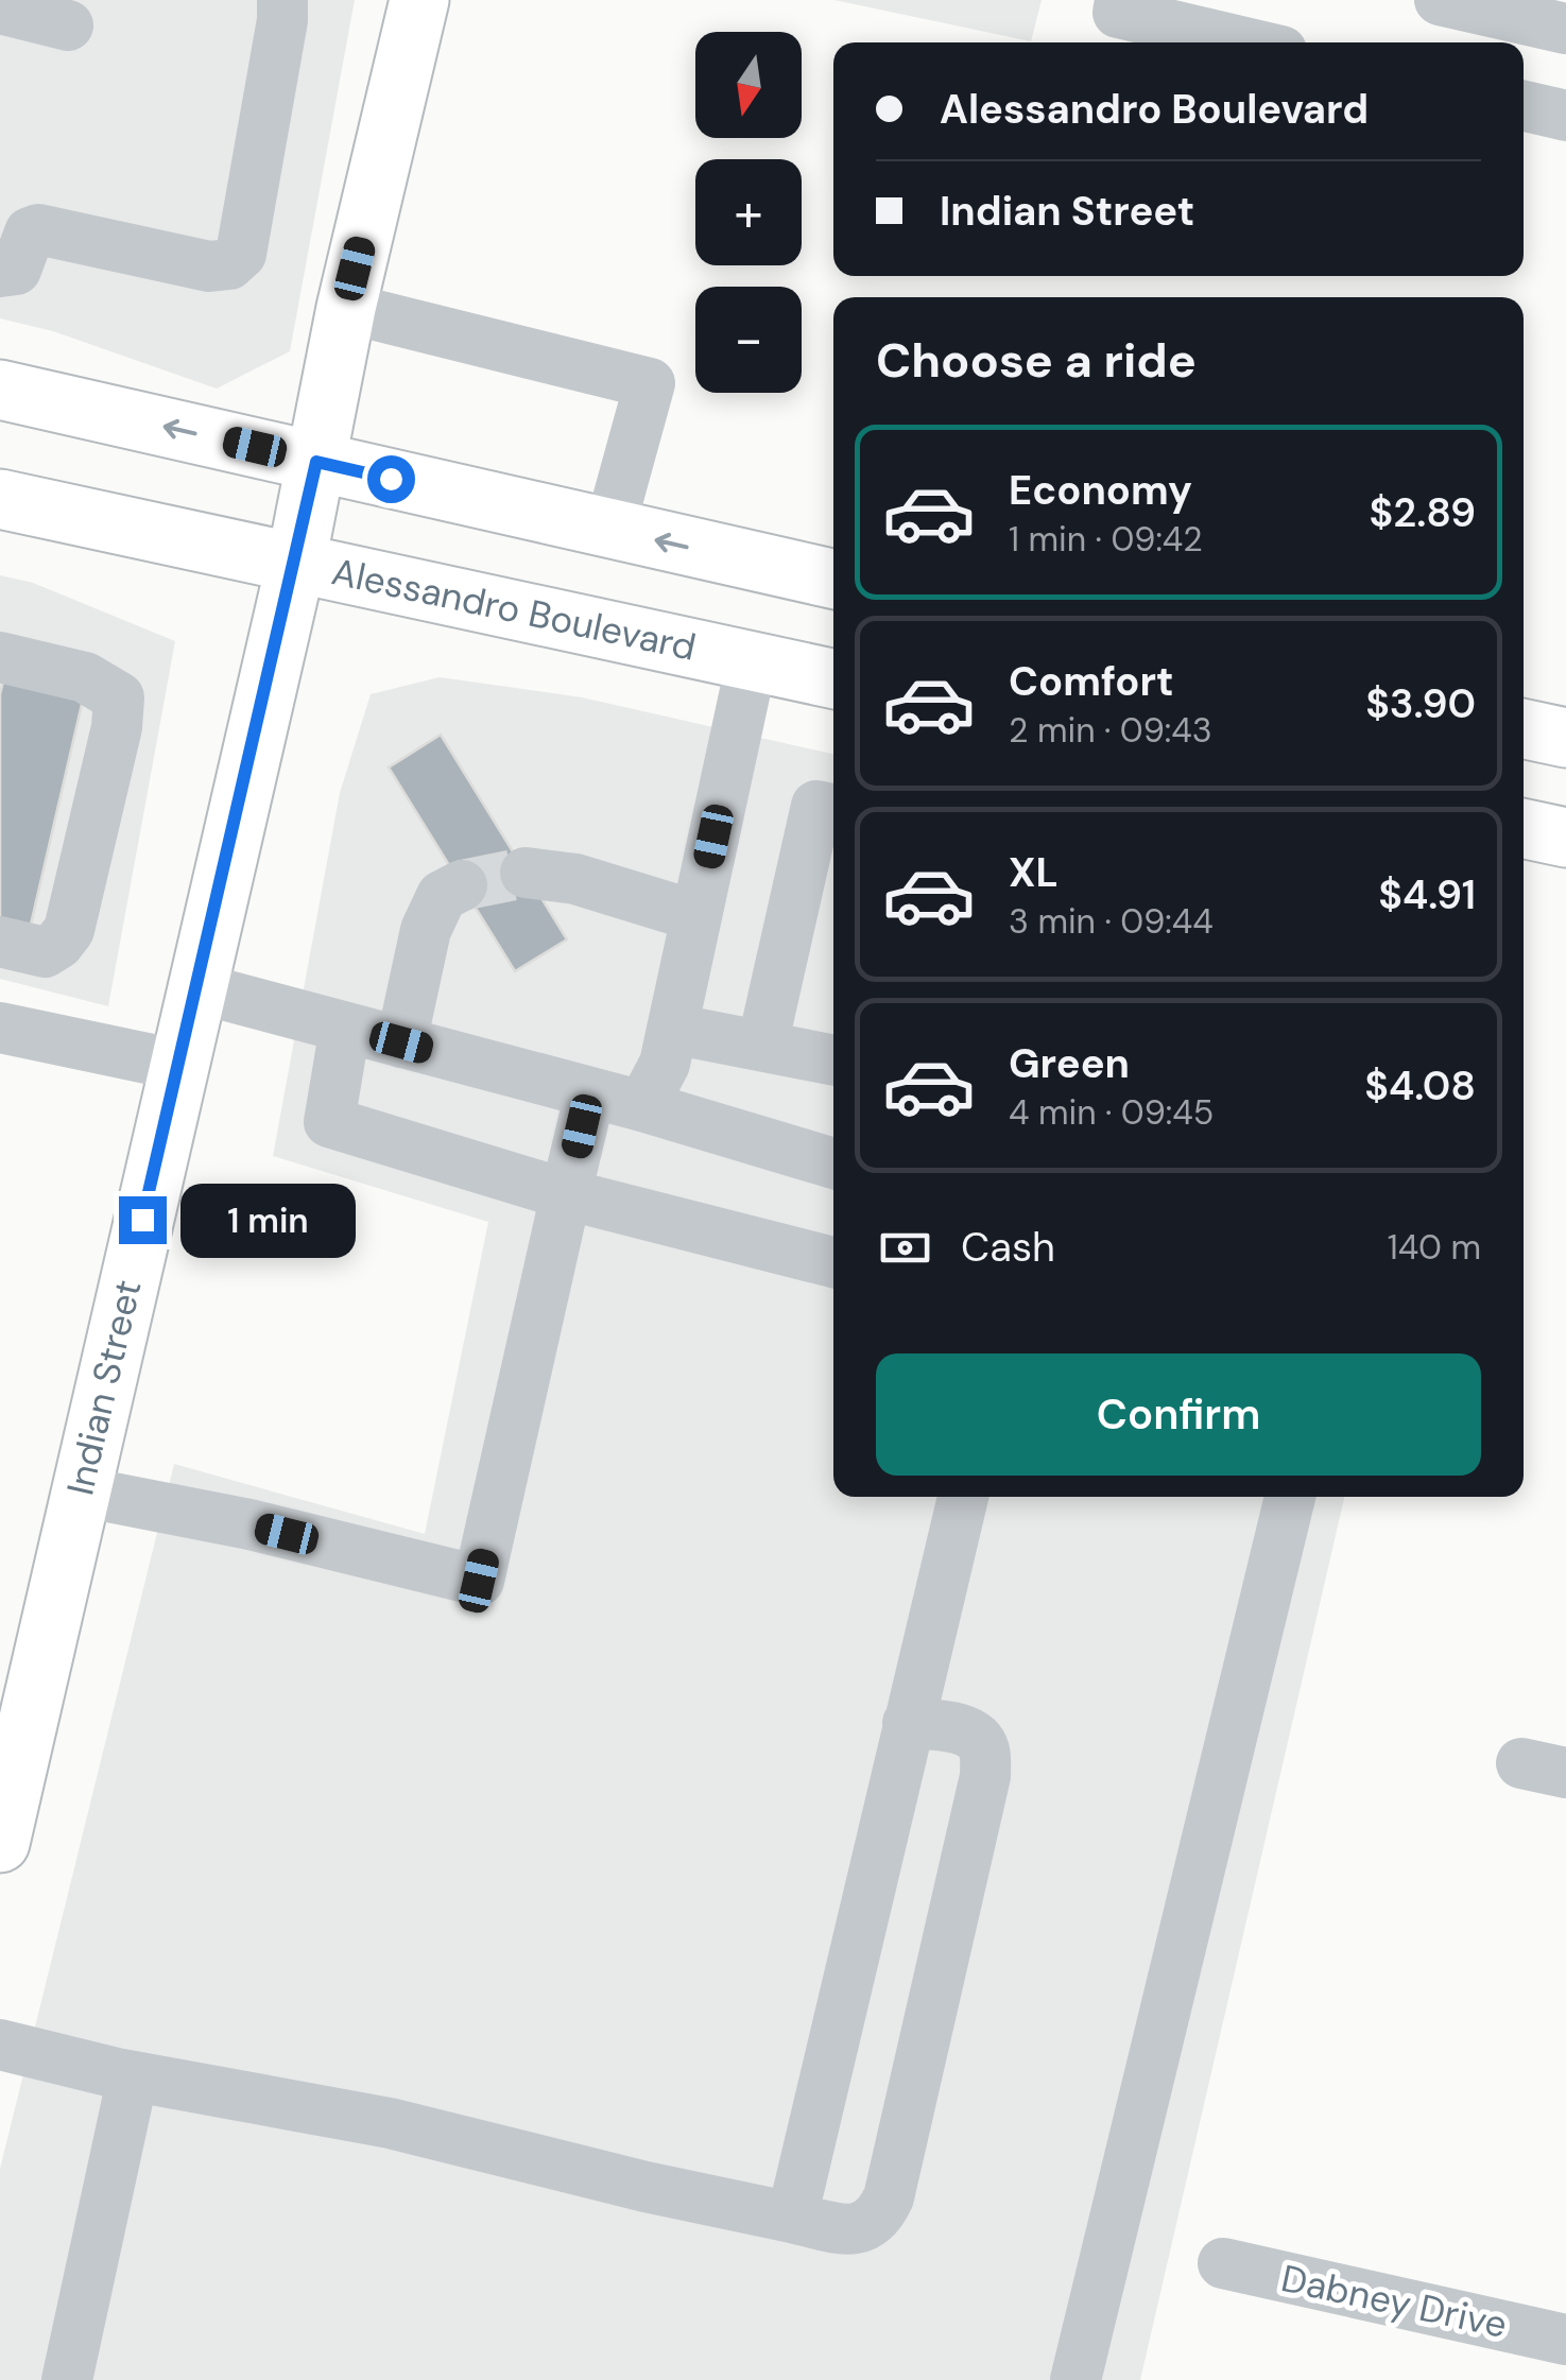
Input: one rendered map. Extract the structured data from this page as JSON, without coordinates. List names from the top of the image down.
{
  "streets": {
    "main road": ["Alessandro Boulevard", "Indian Street"],
    "street": ["Dabney Drive"]
  },
  "crossings": [
    ["Alessandro Boulevard", "Indian Street"]
  ],
  "north": "bottom",
  "page": {
    "map_buttons": ["+", "−"],
    "banner": ["Alessandro Boulevard", "Indian Street"],
    "heading": "Choose a ride",
    "list": [
      {
        "name": "Economy",
        "note": "1 min · 09:42",
        "value": "$2.89"
      },
      {
        "name": "Comfort",
        "note": "2 min · 09:43",
        "value": "$3.90"
      },
      {
        "name": "XL",
        "note": "3 min · 09:44",
        "value": "$4.91"
      },
      {
        "name": "Green",
        "note": "4 min · 09:45",
        "value": "$4.08"
      }
    ],
    "bubble": "1 min",
    "pay": ["Cash", "140 m"],
    "buttons": "Confirm"
  }
}
